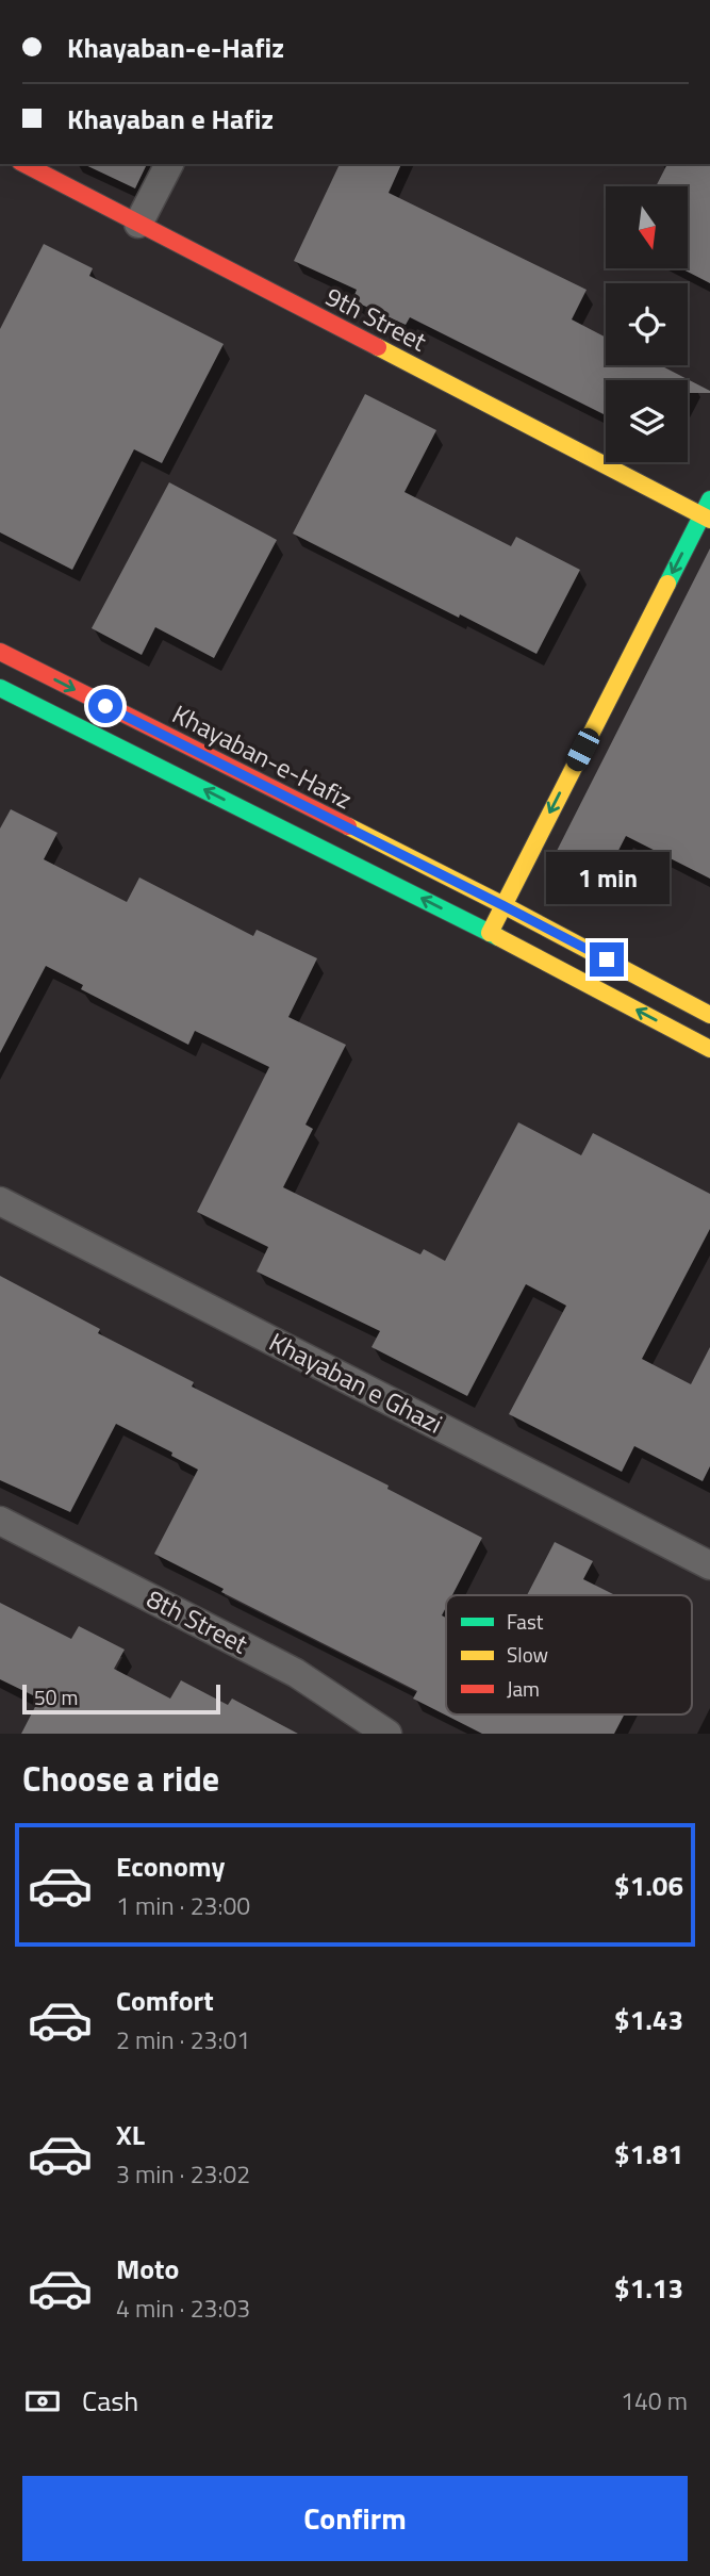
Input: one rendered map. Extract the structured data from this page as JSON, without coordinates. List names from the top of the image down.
{
  "streets": {
    "main road": ["9th Street", "Khayaban-e-Hafiz"],
    "street": ["Khayaban e Ghazi", "8th Street"]
  },
  "legend": ["Fast", "Slow", "Jam"],
  "scale_bar": "50 m",
  "north": "bottom",
  "page": {
    "banner": ["Khayaban-e-Hafiz", "Khayaban e Hafiz"],
    "bubble": "1 min",
    "scale": "50 m",
    "heading": "Choose a ride",
    "list": [
      {
        "name": "Economy",
        "note": "1 min · 23:00",
        "value": "$1.06"
      },
      {
        "name": "Comfort",
        "note": "2 min · 23:01",
        "value": "$1.43"
      },
      {
        "name": "XL",
        "note": "3 min · 23:02",
        "value": "$1.81"
      },
      {
        "name": "Moto",
        "note": "4 min · 23:03",
        "value": "$1.13"
      }
    ],
    "pay": ["Cash", "140 m"],
    "buttons": "Confirm"
  }
}
